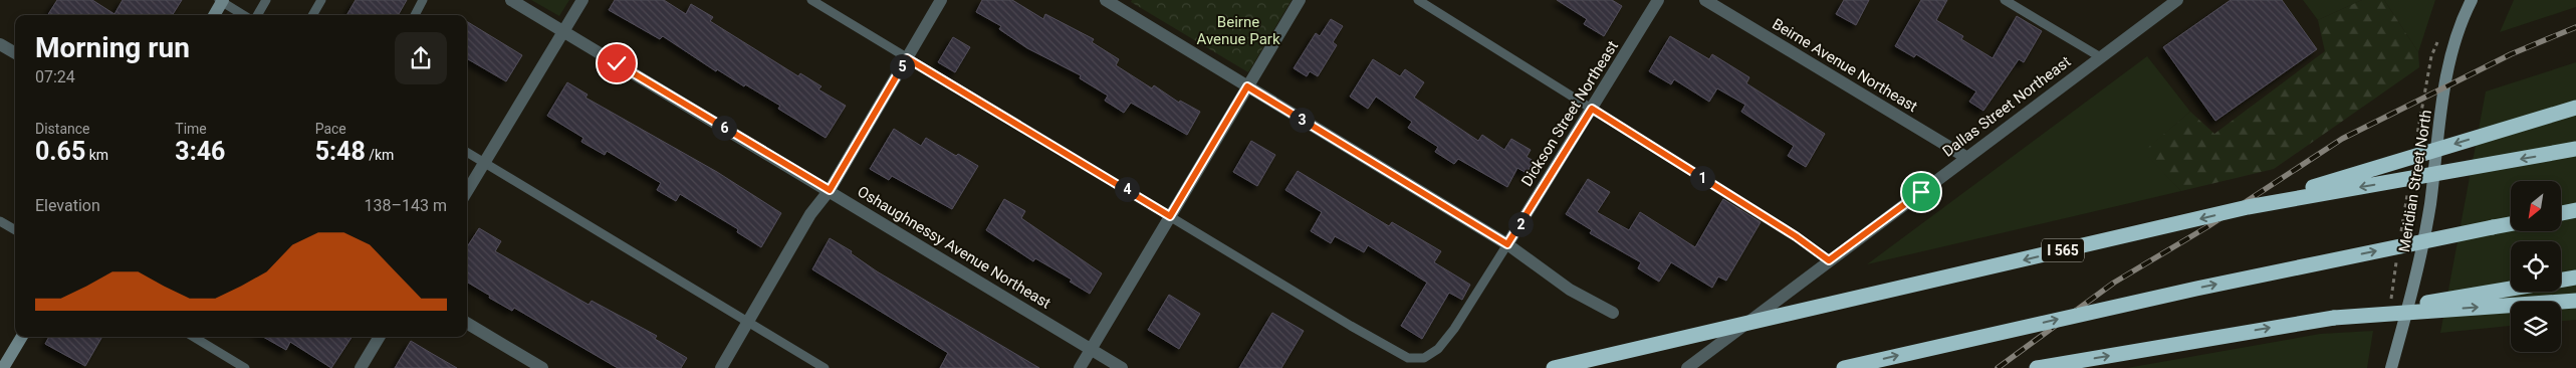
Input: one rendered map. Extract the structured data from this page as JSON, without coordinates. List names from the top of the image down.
{
  "streets": {
    "highway": ["I 565"],
    "street": [
      "Beirne Avenue Northeast",
      "Dallas Street Northeast",
      "Dickson Street Northeast",
      "Meridian Street North",
      "Oshaughnessy Avenue Northeast"
    ]
  },
  "crossings": [
    ["Beirne Avenue Northeast", "Dallas Street Northeast"]
  ],
  "parks": ["Beirne Avenue Park"],
  "north": "bottom left",
  "page": {
    "heading": ["Morning run", "07:24"],
    "pins": [
      "5",
      "3",
      "6",
      "1",
      "4",
      "2"
    ],
    "stats": [
      ["Distance", "0.65 km"],
      ["Time", "3:46"],
      ["Pace", "5:48 /km"]
    ],
    "chart": ["Elevation", "138–143 m"]
  }
}
